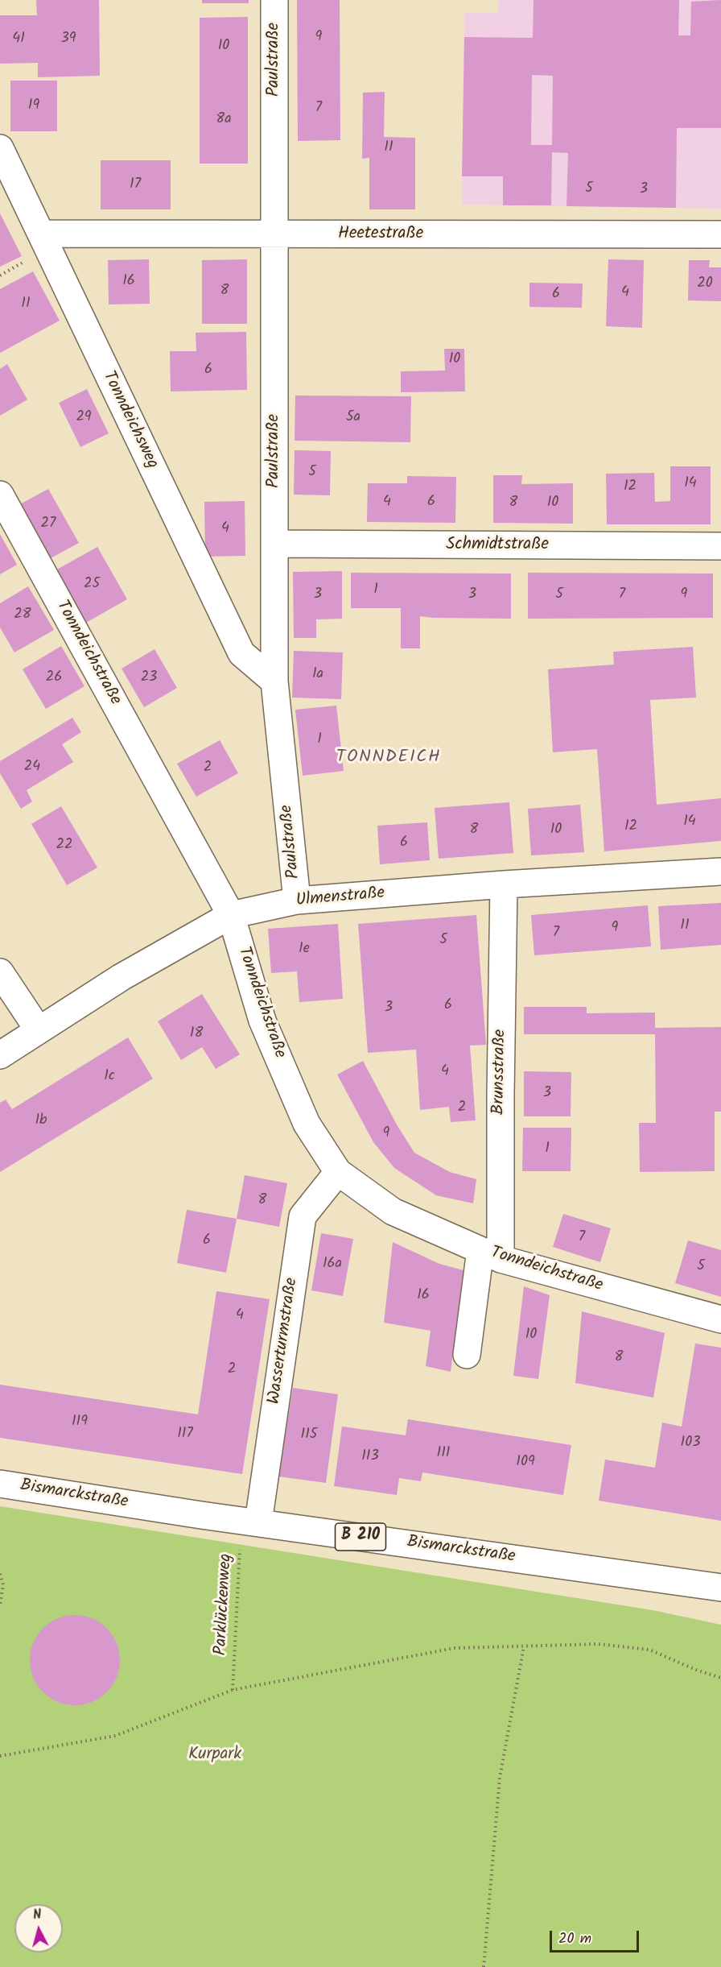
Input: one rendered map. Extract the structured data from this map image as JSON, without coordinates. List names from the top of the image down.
{
  "streets": {
    "street": [
      "Paulstraße",
      "Heetestraße",
      "Tonndeichsweg",
      "Schmidtstraße",
      "Tonndeichstraße",
      "Ulmenstraße",
      "Brunsstraße",
      "Wasserturmstraße",
      "Bismarckstraße",
      "B 210"
    ],
    "path": ["Parklückenweg"]
  },
  "crossings": [
    ["Paulstraße", "Heetestraße"],
    ["Paulstraße", "Tonndeichsweg"],
    ["Paulstraße", "Schmidtstraße"],
    ["Paulstraße", "Ulmenstraße"],
    ["Heetestraße", "Tonndeichsweg"],
    ["Tonndeichstraße", "Ulmenstraße"],
    ["Tonndeichstraße", "Brunsstraße"],
    ["Tonndeichstraße", "Wasserturmstraße"],
    ["Ulmenstraße", "Brunsstraße"],
    ["Wasserturmstraße", "Bismarckstraße"],
    ["Wasserturmstraße", "Parklückenweg"],
    ["Bismarckstraße", "Parklückenweg"]
  ],
  "districts": ["TONNDEICH"],
  "parks": ["Kurpark"],
  "house_numbers": [
    "9",
    "41",
    "39",
    "10",
    "19",
    "7",
    "8a",
    "11",
    "17",
    "5",
    "3",
    "16",
    "20",
    "8",
    "4",
    "6",
    "11",
    "10",
    "6",
    "29",
    "5a",
    "5",
    "14",
    "12",
    "4",
    "6",
    "8",
    "10",
    "27",
    "4",
    "25",
    "1",
    "3",
    "3",
    "5",
    "7",
    "9",
    "28",
    "1a",
    "26",
    "23",
    "1",
    "24",
    "2",
    "14",
    "12",
    "8",
    "10",
    "6",
    "22",
    "11",
    "9",
    "7",
    "5",
    "1e",
    "6",
    "3",
    "18",
    "4",
    "1c",
    "3",
    "2",
    "1b",
    "9",
    "1",
    "8",
    "7",
    "6",
    "16a",
    "5",
    "16",
    "4",
    "10",
    "8",
    "2",
    "119",
    "117",
    "115",
    "103",
    "111",
    "113",
    "109"
  ],
  "scale_bar": "20 m",
  "north": "top"
}
